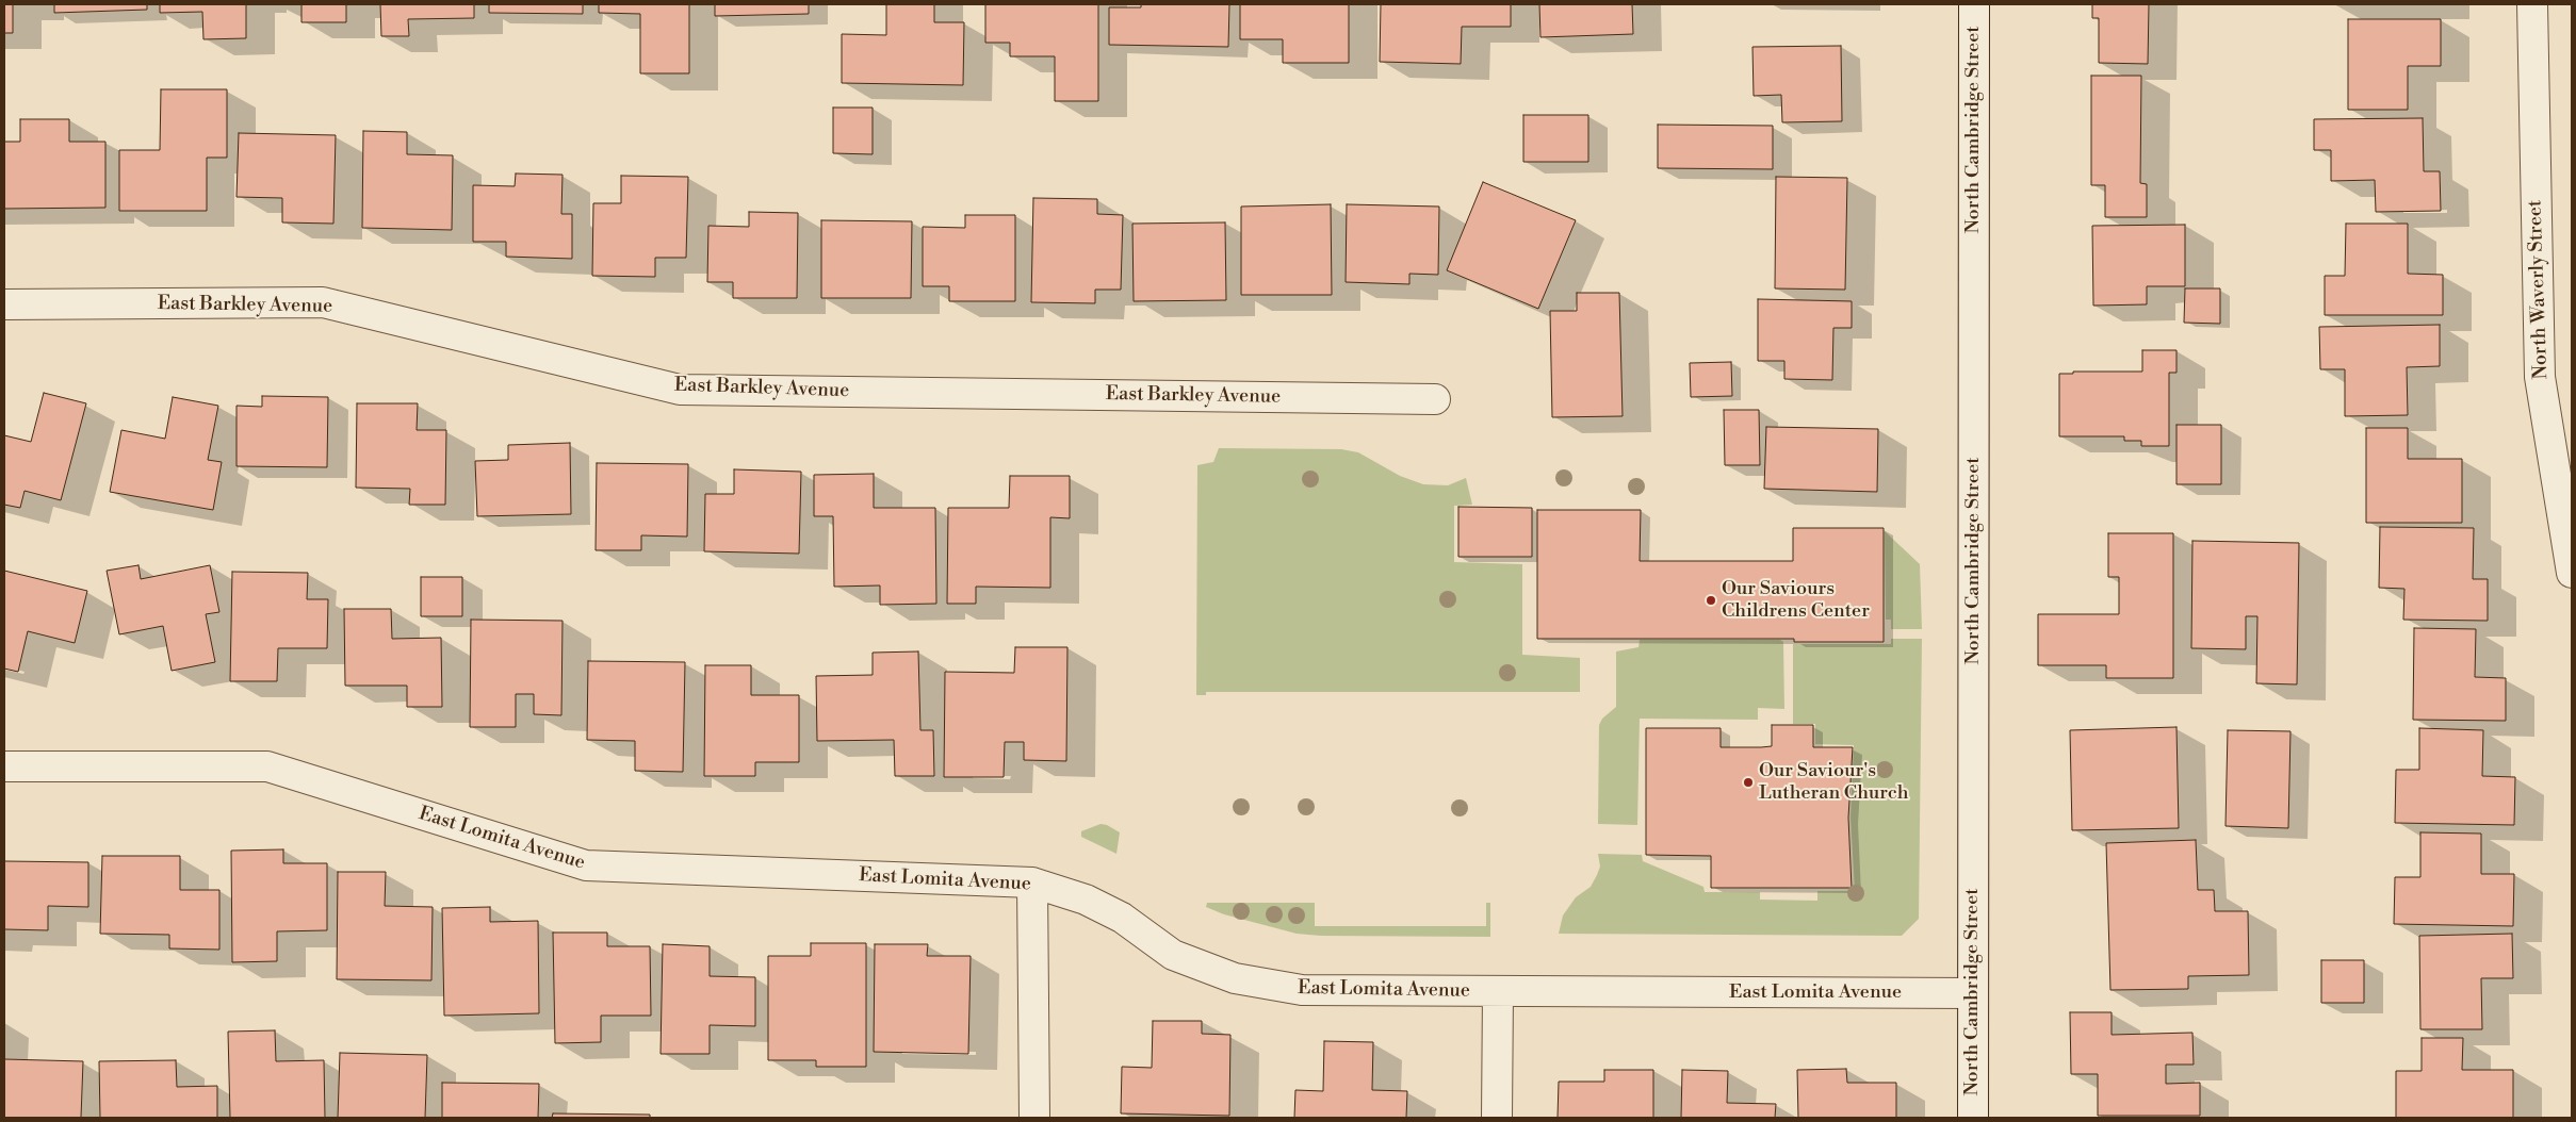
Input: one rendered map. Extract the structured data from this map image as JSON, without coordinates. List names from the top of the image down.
{
  "streets": {
    "street": [
      "North Cambridge Street",
      "North Waverly Street",
      "East Barkley Avenue",
      "East Lomita Avenue"
    ]
  },
  "crossings": [
    ["North Cambridge Street", "East Lomita Avenue"]
  ],
  "places": ["Our Saviours Childrens Center", "Our Saviour's Lutheran Church"]
}
